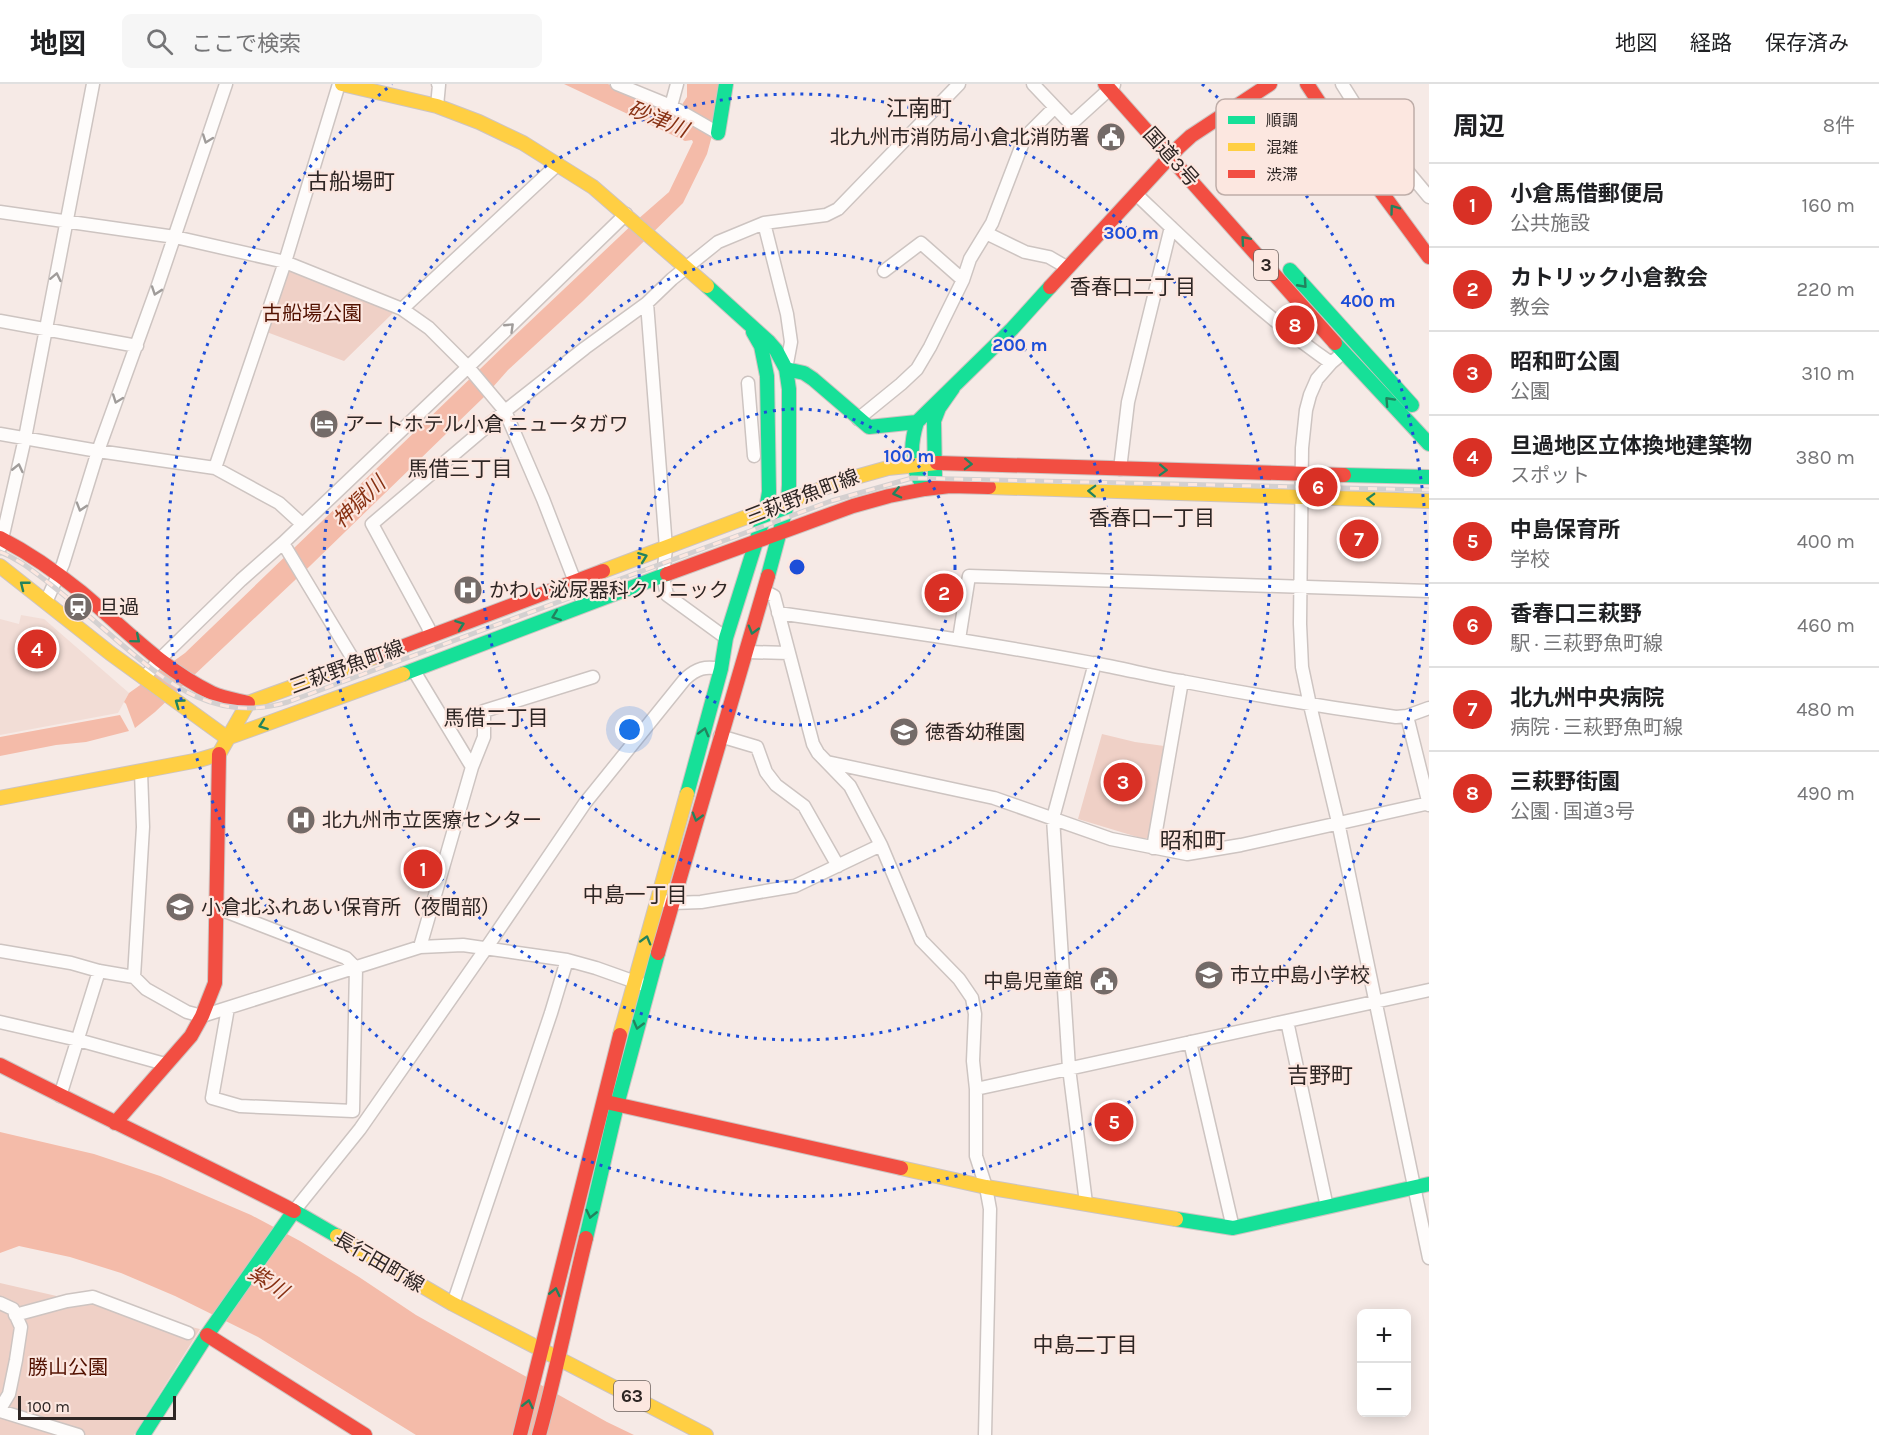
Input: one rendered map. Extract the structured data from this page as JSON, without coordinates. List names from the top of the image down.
{
  "streets": {
    "main road": [
      "国道3号",
      "3",
      "三萩野魚町線",
      "長行田町線",
      "63"
    ]
  },
  "districts": [
    "江南町",
    "古船場町",
    "香春口二丁目",
    "馬借三丁目",
    "香春口一丁目",
    "馬借二丁目",
    "昭和町",
    "中島一丁目",
    "吉野町",
    "中島二丁目"
  ],
  "water": ["砂津川", "神獄川", "紫川"],
  "parks": ["古船場公園", "勝山公園"],
  "places": {
    "public building": ["北九州市消防局小倉北消防署", "中島児童館"],
    "hotel": ["アートホテル小倉 ニュータガワ"],
    "hospital": ["かわい泌尿器科クリニック", "北九州市立医療センター"],
    "station": ["旦過"],
    "school or university": ["徳香幼稚園", "小倉北ふれあい保育所（夜間部）", "市立中島小学校"]
  },
  "legend": ["順調", "混雑", "渋滞"],
  "scale_bar": "100 m",
  "page": {
    "header": "地図",
    "search": "ここで検索",
    "nav": ["地図", "経路", "保存済み"],
    "heading": ["周辺", "8件"],
    "list": [
      {
        "mark": "1",
        "name": "小倉馬借郵便局",
        "note": "公共施設",
        "value": "160 m"
      },
      {
        "mark": "2",
        "name": "カトリック小倉教会",
        "note": "教会",
        "value": "220 m"
      },
      {
        "mark": "3",
        "name": "昭和町公園",
        "note": "公園",
        "value": "310 m"
      },
      {
        "mark": "4",
        "name": "旦過地区立体換地建築物",
        "note": "スポット",
        "value": "380 m"
      },
      {
        "mark": "5",
        "name": "中島保育所",
        "note": "学校",
        "value": "400 m"
      },
      {
        "mark": "6",
        "name": "香春口三萩野",
        "note": "駅 · 三萩野魚町線",
        "value": "460 m"
      },
      {
        "mark": "7",
        "name": "北九州中央病院",
        "note": "病院 · 三萩野魚町線",
        "value": "480 m"
      },
      {
        "mark": "8",
        "name": "三萩野街園",
        "note": "公園 · 国道3号",
        "value": "490 m"
      }
    ],
    "pins": [
      "8",
      "6",
      "7",
      "2",
      "4",
      "3",
      "1",
      "5"
    ],
    "map_buttons": ["+", "−"],
    "scale": "100 m"
  },
  "rings": [
    "300 m",
    "400 m",
    "200 m",
    "100 m"
  ]
}
